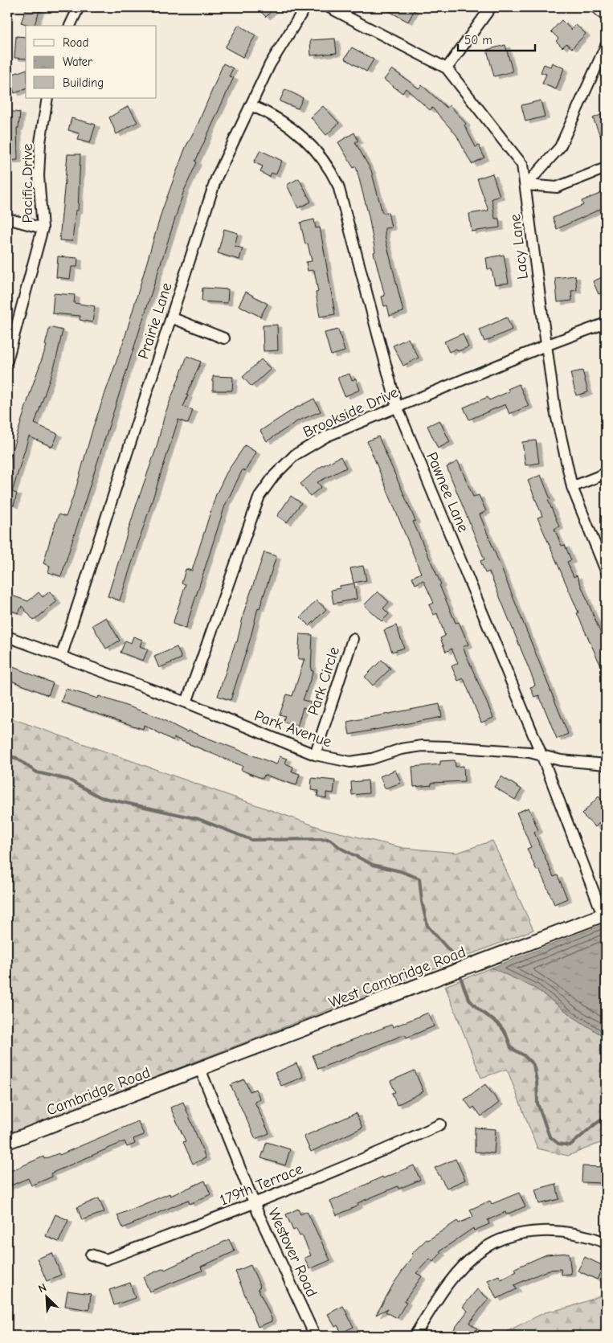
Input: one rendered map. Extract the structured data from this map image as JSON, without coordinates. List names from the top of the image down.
{
  "streets": {
    "street": [
      "Pacific Drive",
      "Lacy Lane",
      "Prairie Lane",
      "Brookside Drive",
      "Pawnee Lane",
      "Park Circle",
      "Park Avenue",
      "West Cambridge Road",
      "Cambridge Road",
      "179th Terrace",
      "Westover Road"
    ]
  },
  "crossings": [
    ["Lacy Lane", "Brookside Drive"],
    ["Prairie Lane", "Pawnee Lane"],
    ["Prairie Lane", "Park Avenue"],
    ["Brookside Drive", "Pawnee Lane"],
    ["Brookside Drive", "Park Avenue"],
    ["Pawnee Lane", "Park Avenue"],
    ["Pawnee Lane", "West Cambridge Road"],
    ["Park Circle", "Park Avenue"],
    ["West Cambridge Road", "Cambridge Road"],
    ["West Cambridge Road", "Westover Road"],
    ["Cambridge Road", "Westover Road"],
    ["179th Terrace", "Westover Road"]
  ],
  "legend": ["Road", "Water", "Building"],
  "scale_bar": "50 m",
  "north": "top left"
}
